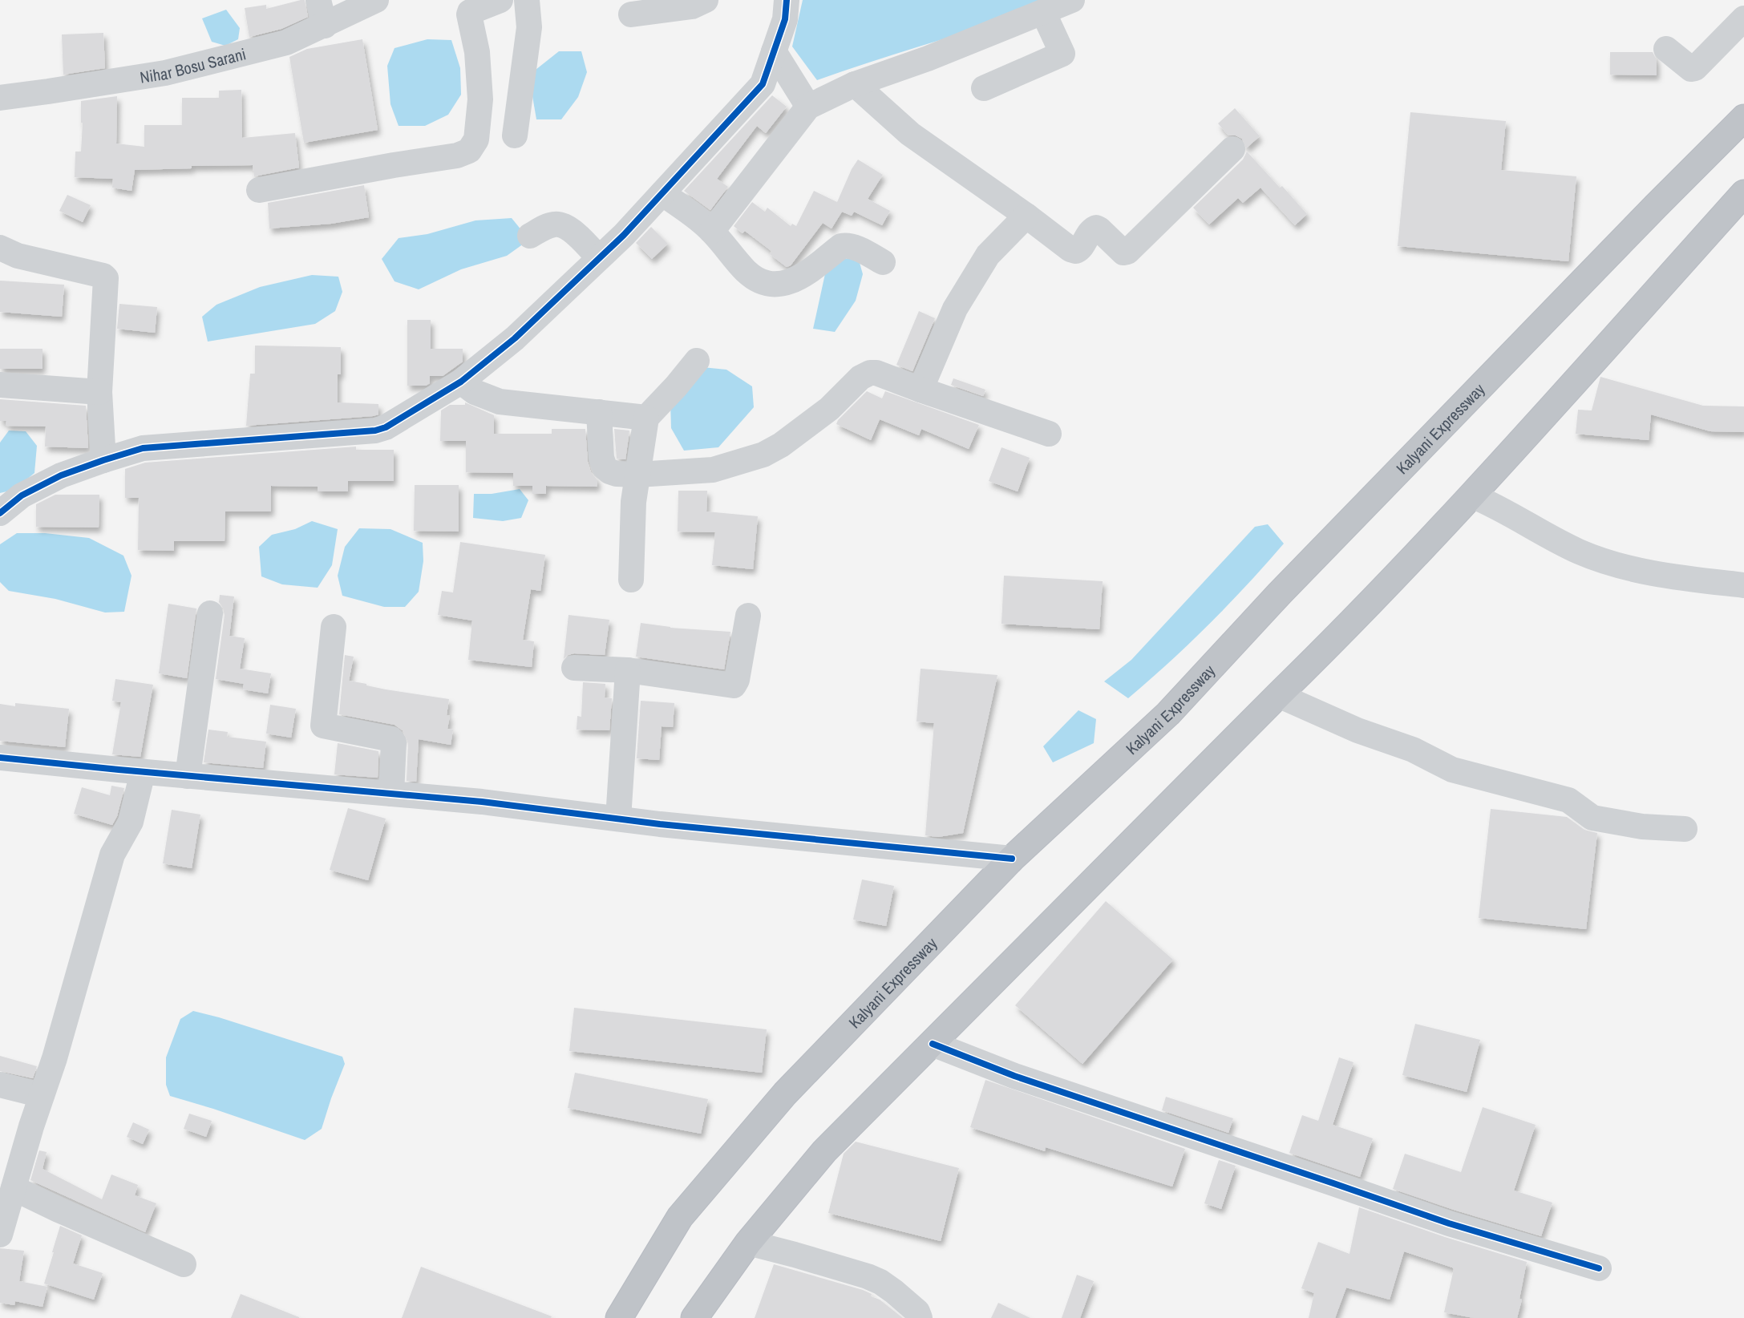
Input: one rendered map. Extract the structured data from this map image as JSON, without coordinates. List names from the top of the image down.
{
  "streets": {
    "highway": ["Kalyani Expressway"],
    "street": ["Nihar Bosu Sarani"]
  }
}
